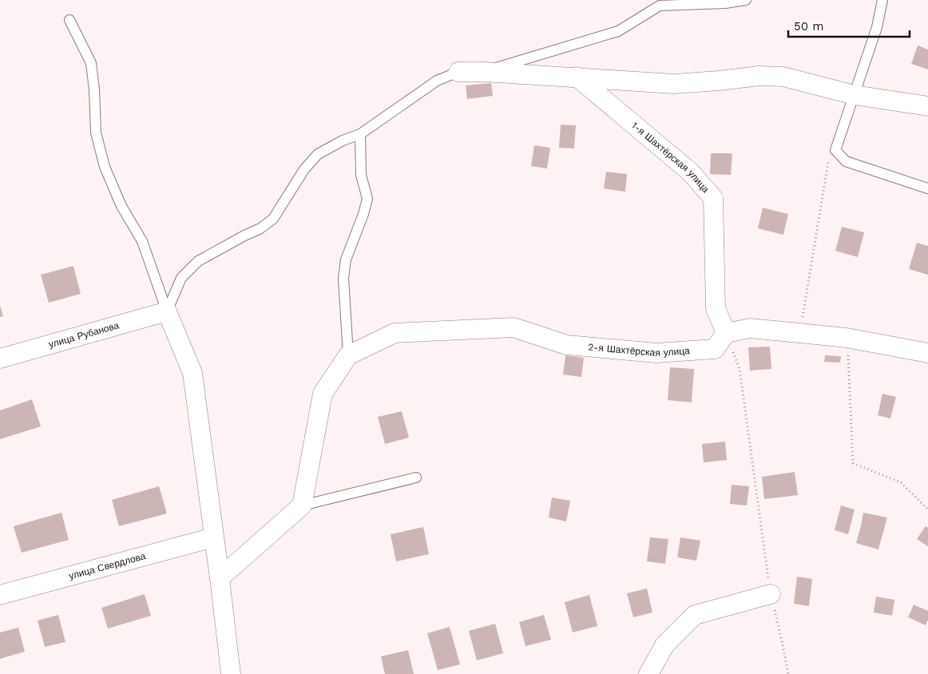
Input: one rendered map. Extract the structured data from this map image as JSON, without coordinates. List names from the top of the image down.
{
  "streets": {
    "street": [
      "1-я Шахтёрская улица",
      "улица Рубанова",
      "2-я Шахтёрская улица",
      "улица Свердлова"
    ]
  },
  "crossings": [
    ["1-я Шахтёрская улица", "2-я Шахтёрская улица"]
  ],
  "scale_bar": "50 m"
}
